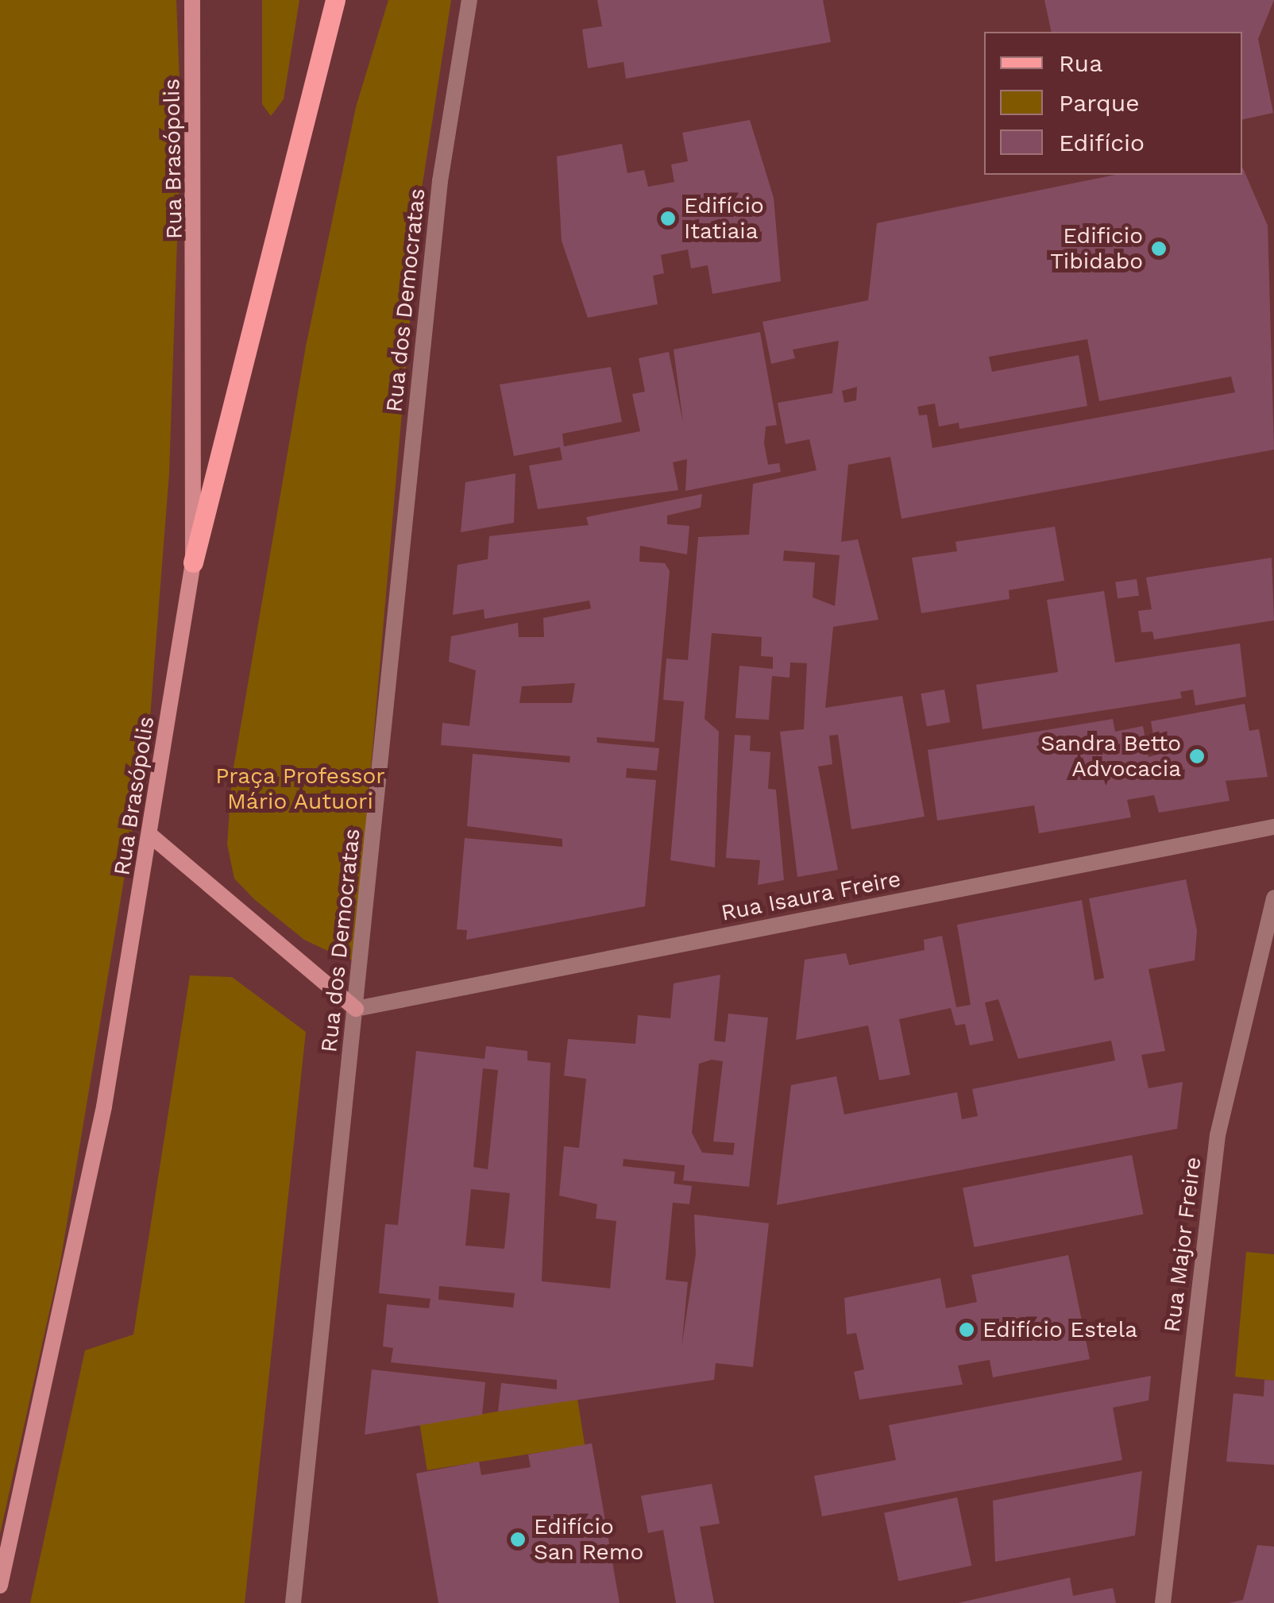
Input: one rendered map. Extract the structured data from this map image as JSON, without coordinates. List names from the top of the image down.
{
  "streets": {
    "street": [
      "Rua Brasópolis",
      "Rua dos Democratas",
      "Rua Isaura Freire",
      "Rua Major Freire"
    ]
  },
  "crossings": [
    ["Rua dos Democratas", "Rua Isaura Freire"]
  ],
  "parks": ["Praça Professor Mário Autuori"],
  "places": [
    "Edifício Itatiaia",
    "Edificio Tibidabo",
    "Sandra Betto Advocacia",
    "Edifício Estela",
    "Edifício San Remo"
  ],
  "legend": ["Rua", "Parque", "Edifício"]
}
